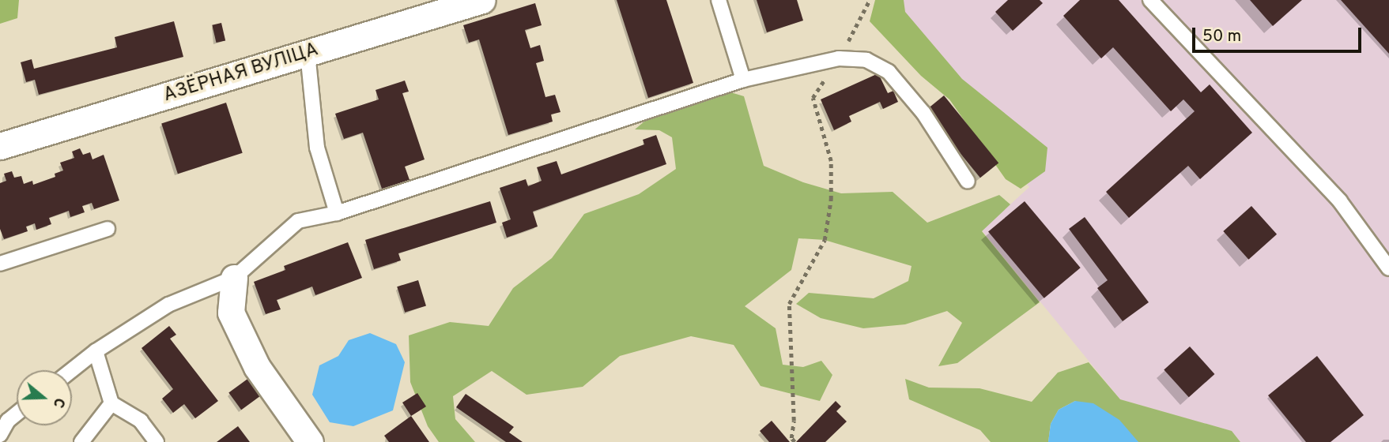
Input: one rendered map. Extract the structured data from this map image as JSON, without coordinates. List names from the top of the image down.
{
  "streets": {
    "street": ["АЗЁРНАЯ ВУЛІЦА"]
  },
  "scale_bar": "50 m",
  "north": "right"
}
